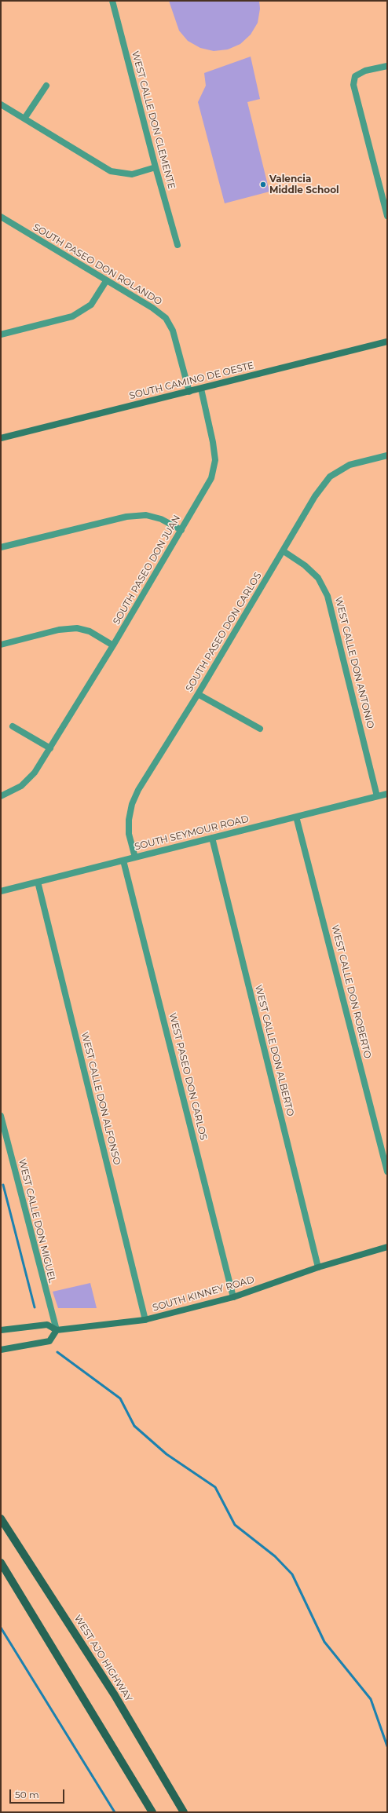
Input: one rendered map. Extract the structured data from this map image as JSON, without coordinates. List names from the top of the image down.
{
  "streets": {
    "main road": ["SOUTH CAMINO DE OESTE", "SOUTH KINNEY ROAD", "WEST AJO HIGHWAY"],
    "street": [
      "WEST CALLE DON CLEMENTE",
      "SOUTH PASEO DON ROLANDO",
      "SOUTH PASEO DON JUAN",
      "SOUTH PASEO DON CARLOS",
      "WEST CALLE DON ANTONIO",
      "SOUTH SEYMOUR ROAD",
      "WEST CALLE DON ROBERTO",
      "WEST CALLE DON ALBERTO",
      "WEST PASEO DON CARLOS",
      "WEST CALLE DON ALFONSO",
      "WEST CALLE DON MIGUEL"
    ]
  },
  "crossings": [
    ["SOUTH PASEO DON ROLANDO", "SOUTH CAMINO DE OESTE"],
    ["SOUTH CAMINO DE OESTE", "SOUTH PASEO DON JUAN"],
    ["SOUTH PASEO DON CARLOS", "WEST CALLE DON ANTONIO"],
    ["SOUTH PASEO DON CARLOS", "SOUTH SEYMOUR ROAD"],
    ["WEST CALLE DON ANTONIO", "SOUTH SEYMOUR ROAD"],
    ["SOUTH SEYMOUR ROAD", "WEST CALLE DON ROBERTO"],
    ["SOUTH SEYMOUR ROAD", "WEST CALLE DON ALBERTO"],
    ["SOUTH SEYMOUR ROAD", "WEST PASEO DON CARLOS"],
    ["SOUTH SEYMOUR ROAD", "WEST CALLE DON ALFONSO"],
    ["WEST CALLE DON ALBERTO", "SOUTH KINNEY ROAD"],
    ["WEST PASEO DON CARLOS", "SOUTH KINNEY ROAD"],
    ["WEST CALLE DON ALFONSO", "SOUTH KINNEY ROAD"],
    ["WEST CALLE DON MIGUEL", "SOUTH KINNEY ROAD"]
  ],
  "places": ["Valencia Middle School"],
  "scale_bar": "50 m"
}
